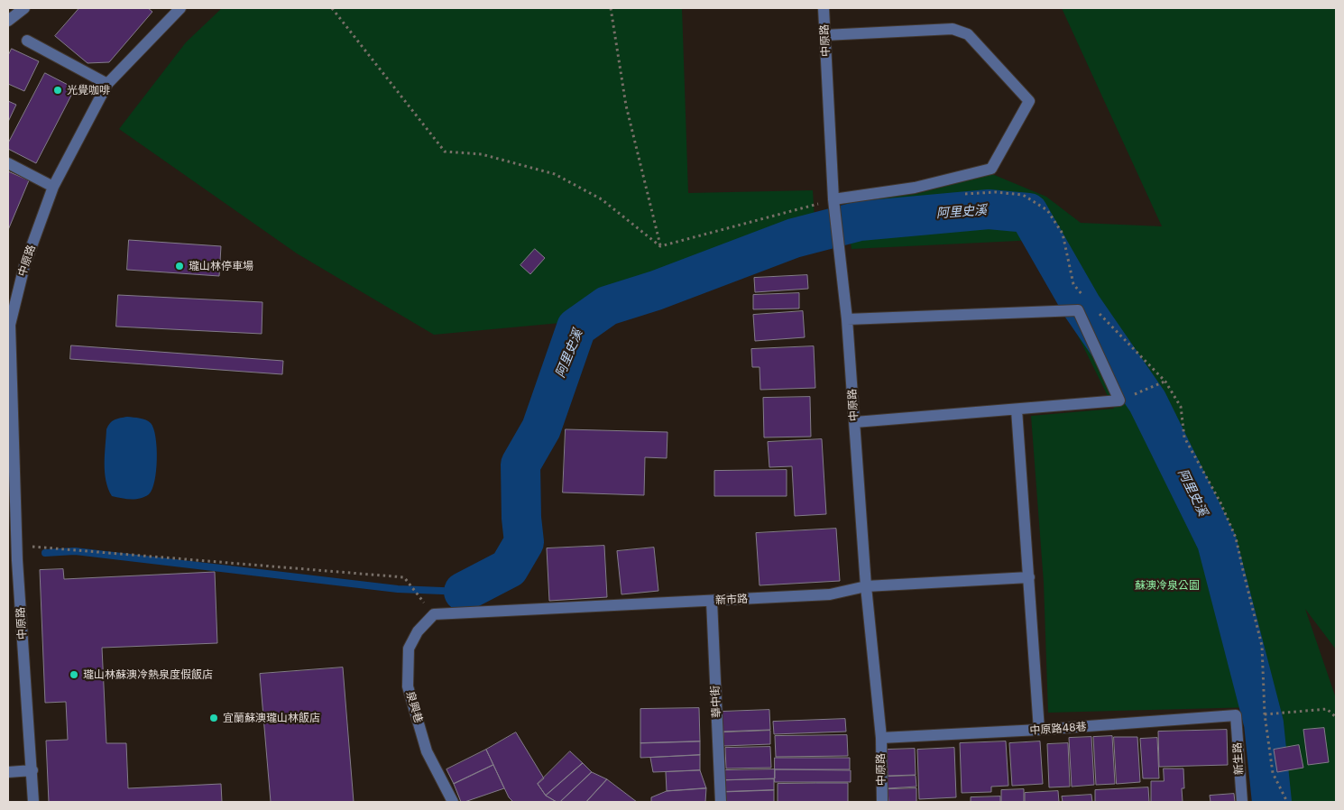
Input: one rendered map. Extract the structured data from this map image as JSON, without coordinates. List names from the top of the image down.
{
  "streets": {
    "street": [
      "中原路",
      "新市路",
      "華中街",
      "泉興巷",
      "中原路48巷",
      "新生路"
    ]
  },
  "crossings": [
    ["中原路", "新市路"],
    ["中原路", "中原路48巷"],
    ["新市路", "華中街"],
    ["新市路", "泉興巷"],
    ["中原路48巷", "新生路"]
  ],
  "water": ["阿里史溪"],
  "parks": ["蘇澳冷泉公園"],
  "places": [
    "光覺咖啡",
    "瓏山林停車場",
    "瓏山林蘇澳冷熱泉度假飯店",
    "宜蘭蘇澳瓏山林飯店"
  ]
}
